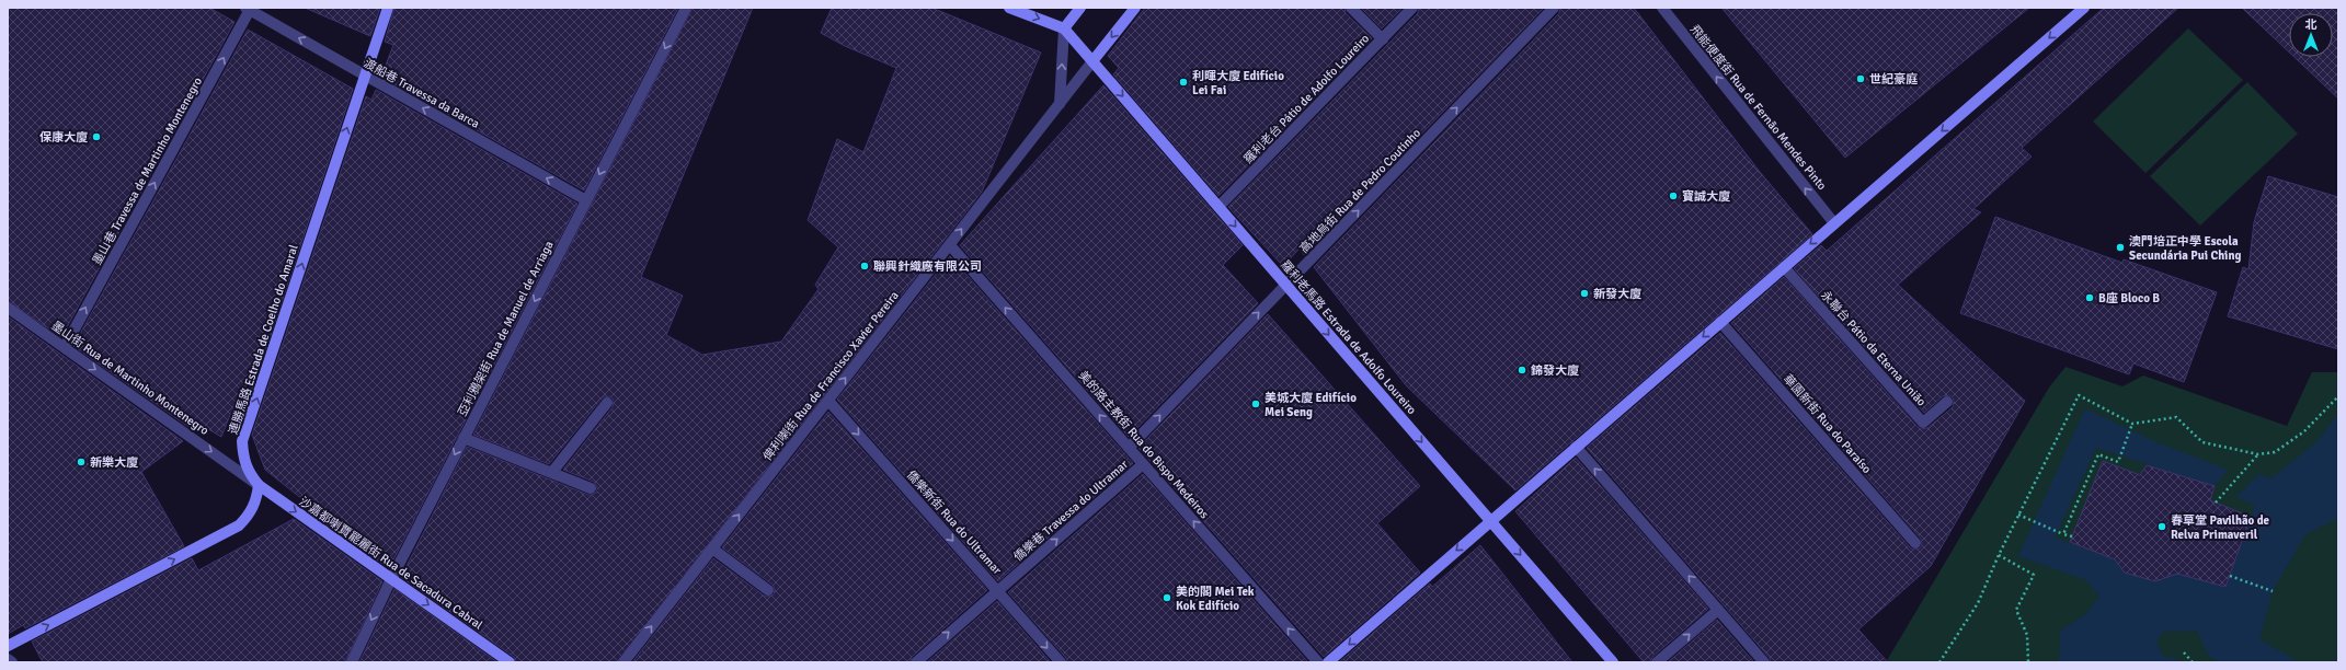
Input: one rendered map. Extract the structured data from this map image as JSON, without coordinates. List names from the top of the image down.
{
  "streets": {
    "street": [
      "渡船巷 Travessa da Barca",
      "羅利老台 Pátio de Adolfo Loureiro",
      "飛能便度街 Rua de Fernão Mendes Pinto",
      "墨山巷 Travessa de Martinho Montenegro",
      "高地烏街 Rua de Pedro Coutinho",
      "亞利鴉架街 Rua de Manuel de Arriaga",
      "羅利老馬路 Estrada de Adolfo Loureiro",
      "連勝馬路 Estrada de Coelho do Amaral",
      "永聯台 Pátio da Eterna União",
      "俾利喇街 Rua de Francisco Xavier Pereira",
      "墨山街 Rua de Martinho Montenegro",
      "華園新街 Rua do Paraíso",
      "美的路主教街 Rua do Bispo Medeiros",
      "僑樂巷 Travessa do Ultramar",
      "僑樂新街 Rua do Ultramar",
      "沙嘉都喇賈罷麗街 Rua de Sacadura Cabral"
    ]
  },
  "crossings": [
    ["渡船巷 Travessa da Barca", "墨山巷 Travessa de Martinho Montenegro"],
    ["渡船巷 Travessa da Barca", "亞利鴉架街 Rua de Manuel de Arriaga"],
    ["渡船巷 Travessa da Barca", "連勝馬路 Estrada de Coelho do Amaral"],
    ["羅利老台 Pátio de Adolfo Loureiro", "羅利老馬路 Estrada de Adolfo Loureiro"],
    ["墨山巷 Travessa de Martinho Montenegro", "墨山街 Rua de Martinho Montenegro"],
    ["高地烏街 Rua de Pedro Coutinho", "羅利老馬路 Estrada de Adolfo Loureiro"],
    ["高地烏街 Rua de Pedro Coutinho", "美的路主教街 Rua do Bispo Medeiros"],
    ["亞利鴉架街 Rua de Manuel de Arriaga", "沙嘉都喇賈罷麗街 Rua de Sacadura Cabral"],
    ["羅利老馬路 Estrada de Adolfo Loureiro", "俾利喇街 Rua de Francisco Xavier Pereira"],
    ["連勝馬路 Estrada de Coelho do Amaral", "墨山街 Rua de Martinho Montenegro"],
    ["連勝馬路 Estrada de Coelho do Amaral", "沙嘉都喇賈罷麗街 Rua de Sacadura Cabral"],
    ["俾利喇街 Rua de Francisco Xavier Pereira", "美的路主教街 Rua do Bispo Medeiros"],
    ["俾利喇街 Rua de Francisco Xavier Pereira", "僑樂新街 Rua do Ultramar"],
    ["墨山街 Rua de Martinho Montenegro", "沙嘉都喇賈罷麗街 Rua de Sacadura Cabral"],
    ["美的路主教街 Rua do Bispo Medeiros", "僑樂巷 Travessa do Ultramar"],
    ["僑樂巷 Travessa do Ultramar", "僑樂新街 Rua do Ultramar"]
  ],
  "one_way": [
    "渡船巷 Travessa da Barca",
    "飛能便度街 Rua de Fernão Mendes Pinto",
    "墨山巷 Travessa de Martinho Montenegro",
    "高地烏街 Rua de Pedro Coutinho",
    "亞利鴉架街 Rua de Manuel de Arriaga",
    "羅利老馬路 Estrada de Adolfo Loureiro",
    "連勝馬路 Estrada de Coelho do Amaral",
    "俾利喇街 Rua de Francisco Xavier Pereira",
    "墨山街 Rua de Martinho Montenegro",
    "美的路主教街 Rua do Bispo Medeiros",
    "僑樂巷 Travessa do Ultramar",
    "僑樂新街 Rua do Ultramar",
    "沙嘉都喇賈罷麗街 Rua de Sacadura Cabral"
  ],
  "places": [
    "世紀豪庭",
    "利暉大廈 Edifício Lei Fai",
    "保康大廈",
    "寶誠大廈",
    "澳門培正中學 Escola Secundária Pui Ching",
    "聯興針織廠有限公司",
    "新發大廈",
    "B座 Bloco B",
    "錦發大廈",
    "美城大廈 Edifício Mei Seng",
    "新樂大廈",
    "春草堂 Pavilhão de Relva Primaveril",
    "美的閣 Mei Tek Kok Edifício"
  ],
  "north": "top"
}
